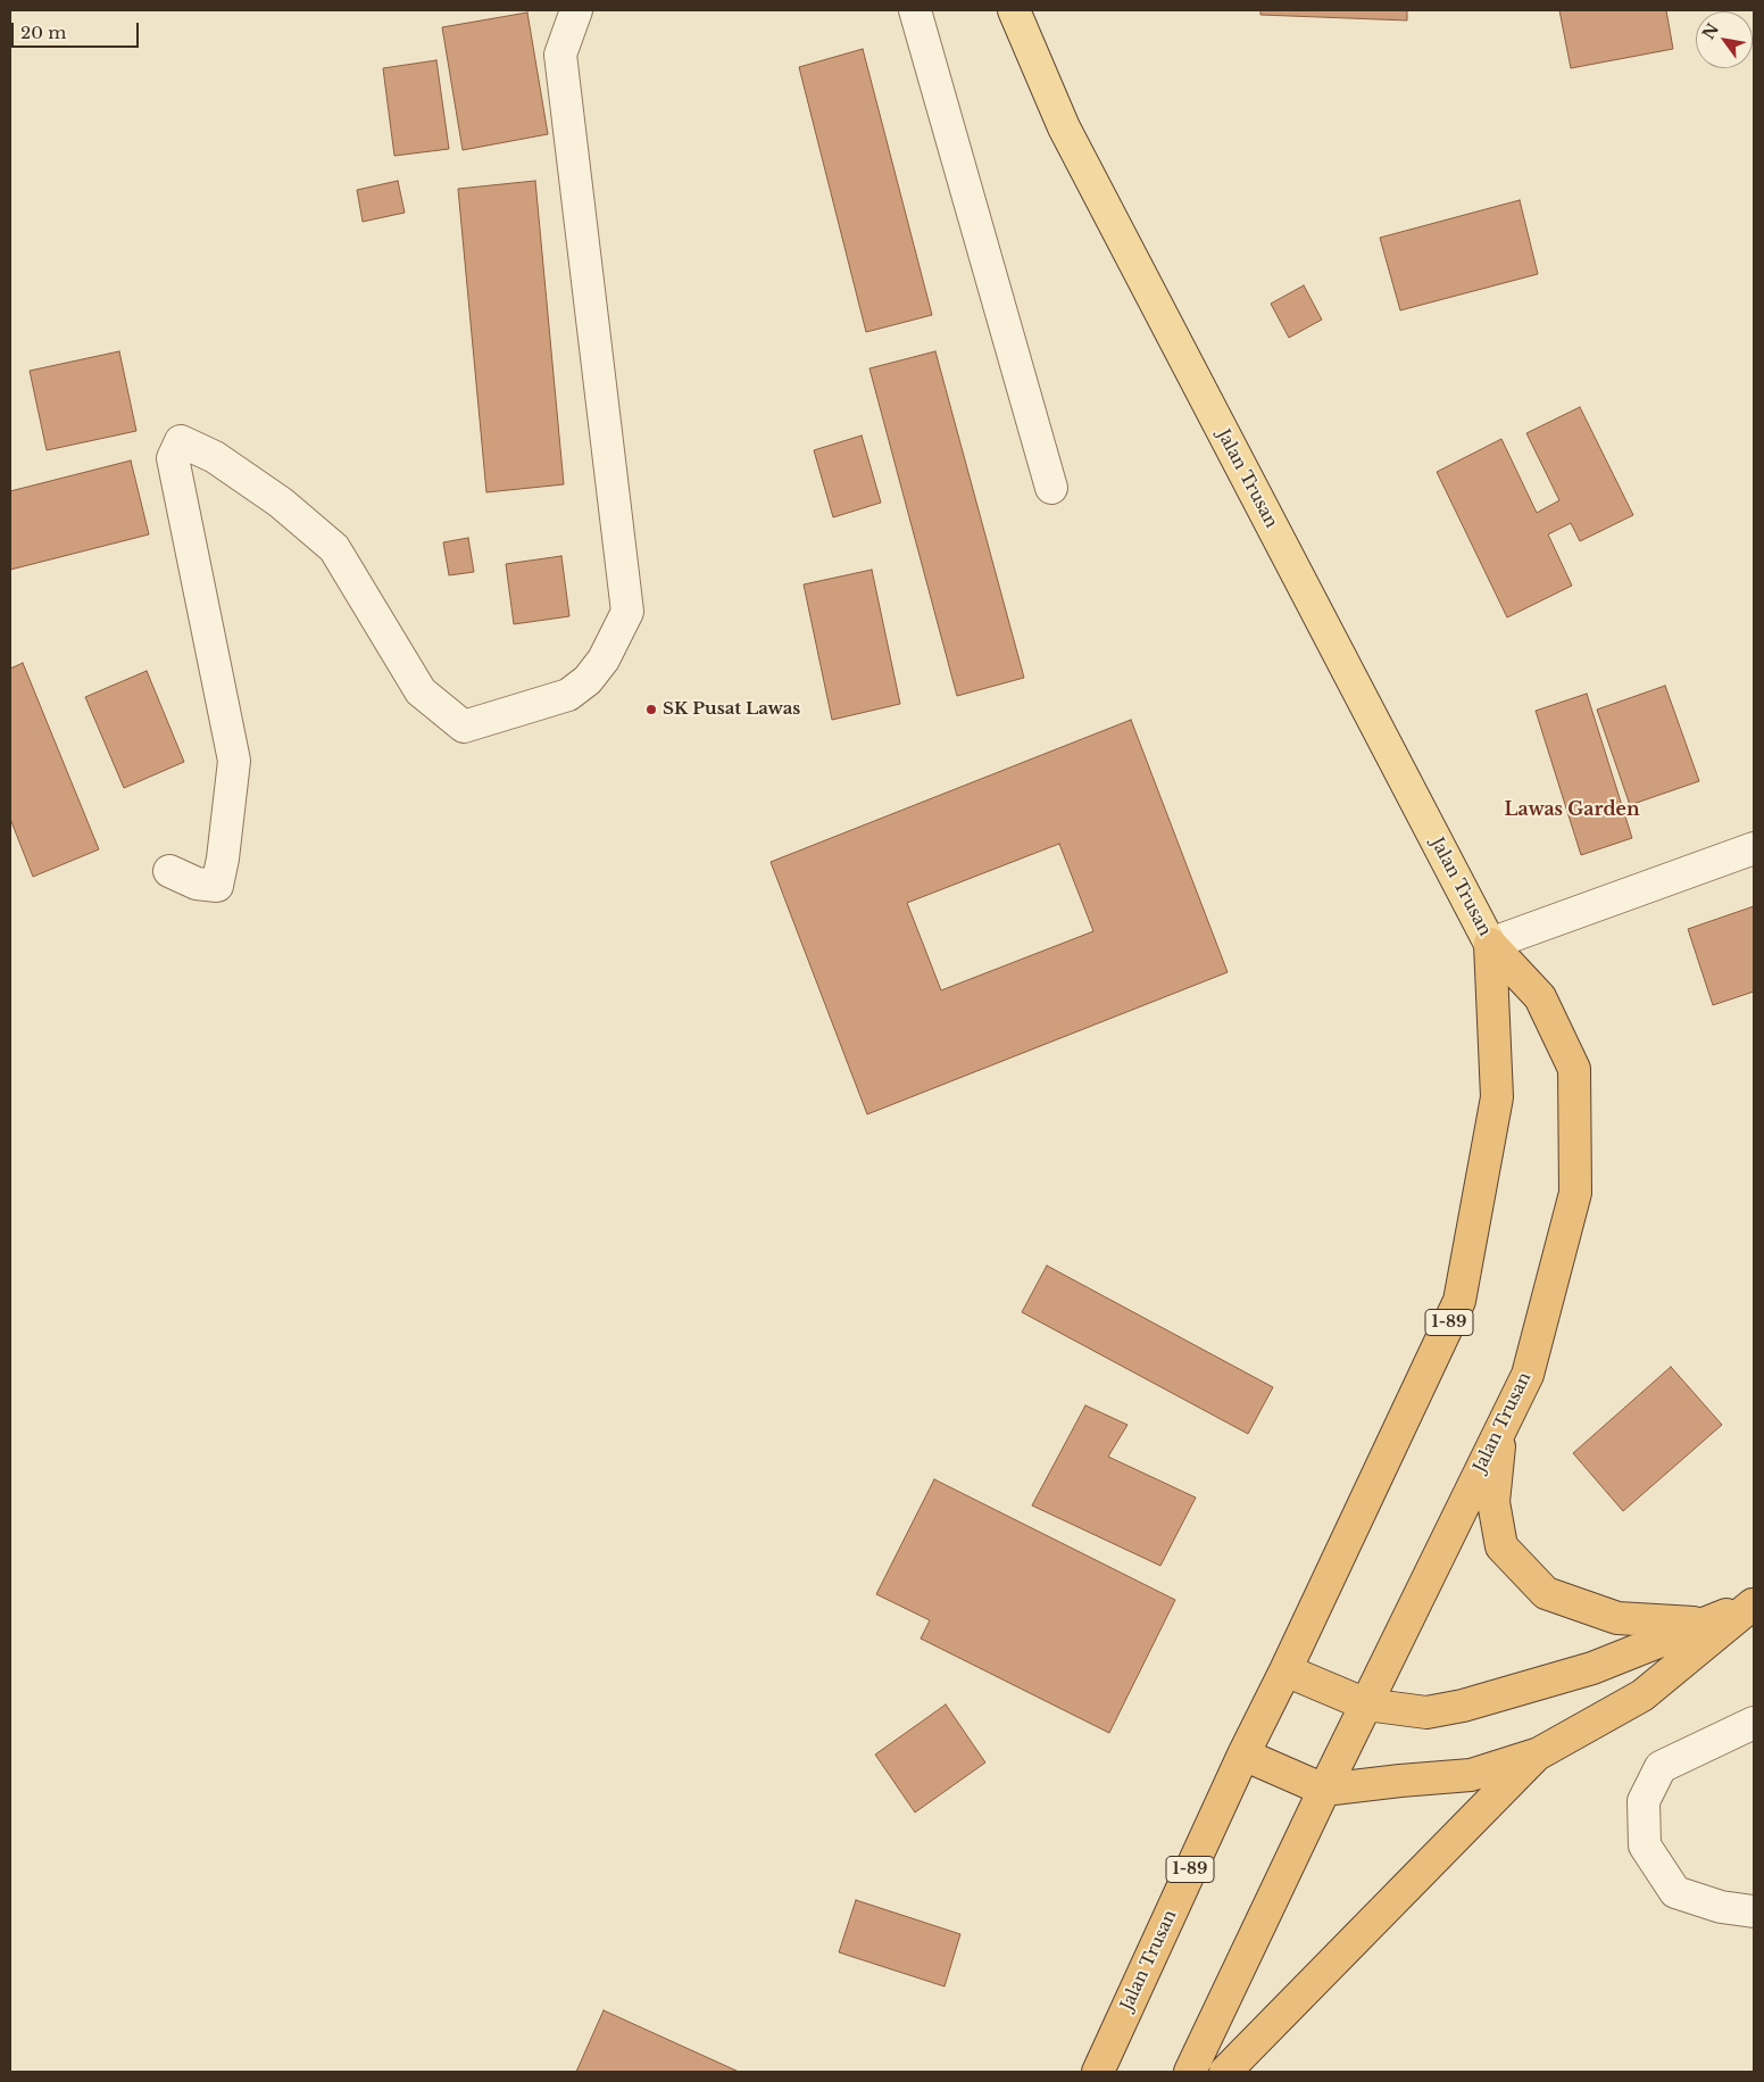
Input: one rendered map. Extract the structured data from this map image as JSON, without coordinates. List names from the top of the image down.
{
  "streets": {
    "highway": ["Jalan Trusan", "1-89"]
  },
  "districts": ["Lawas Garden"],
  "places": ["SK Pusat Lawas"],
  "scale_bar": "20 m",
  "north": "top left"
}
